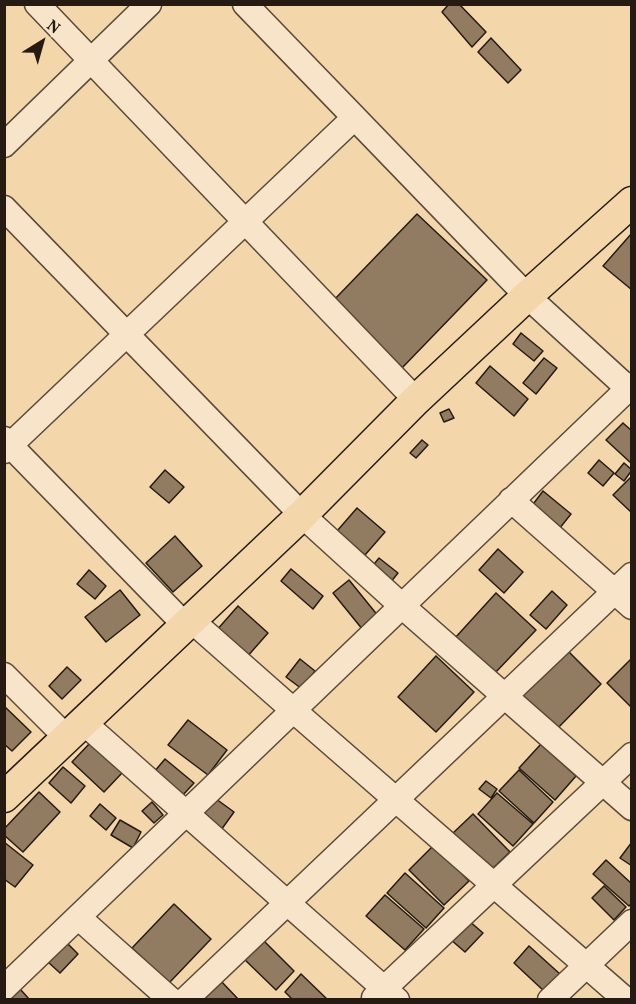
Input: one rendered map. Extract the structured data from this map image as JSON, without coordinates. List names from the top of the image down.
{
  "north": "top right"
}
